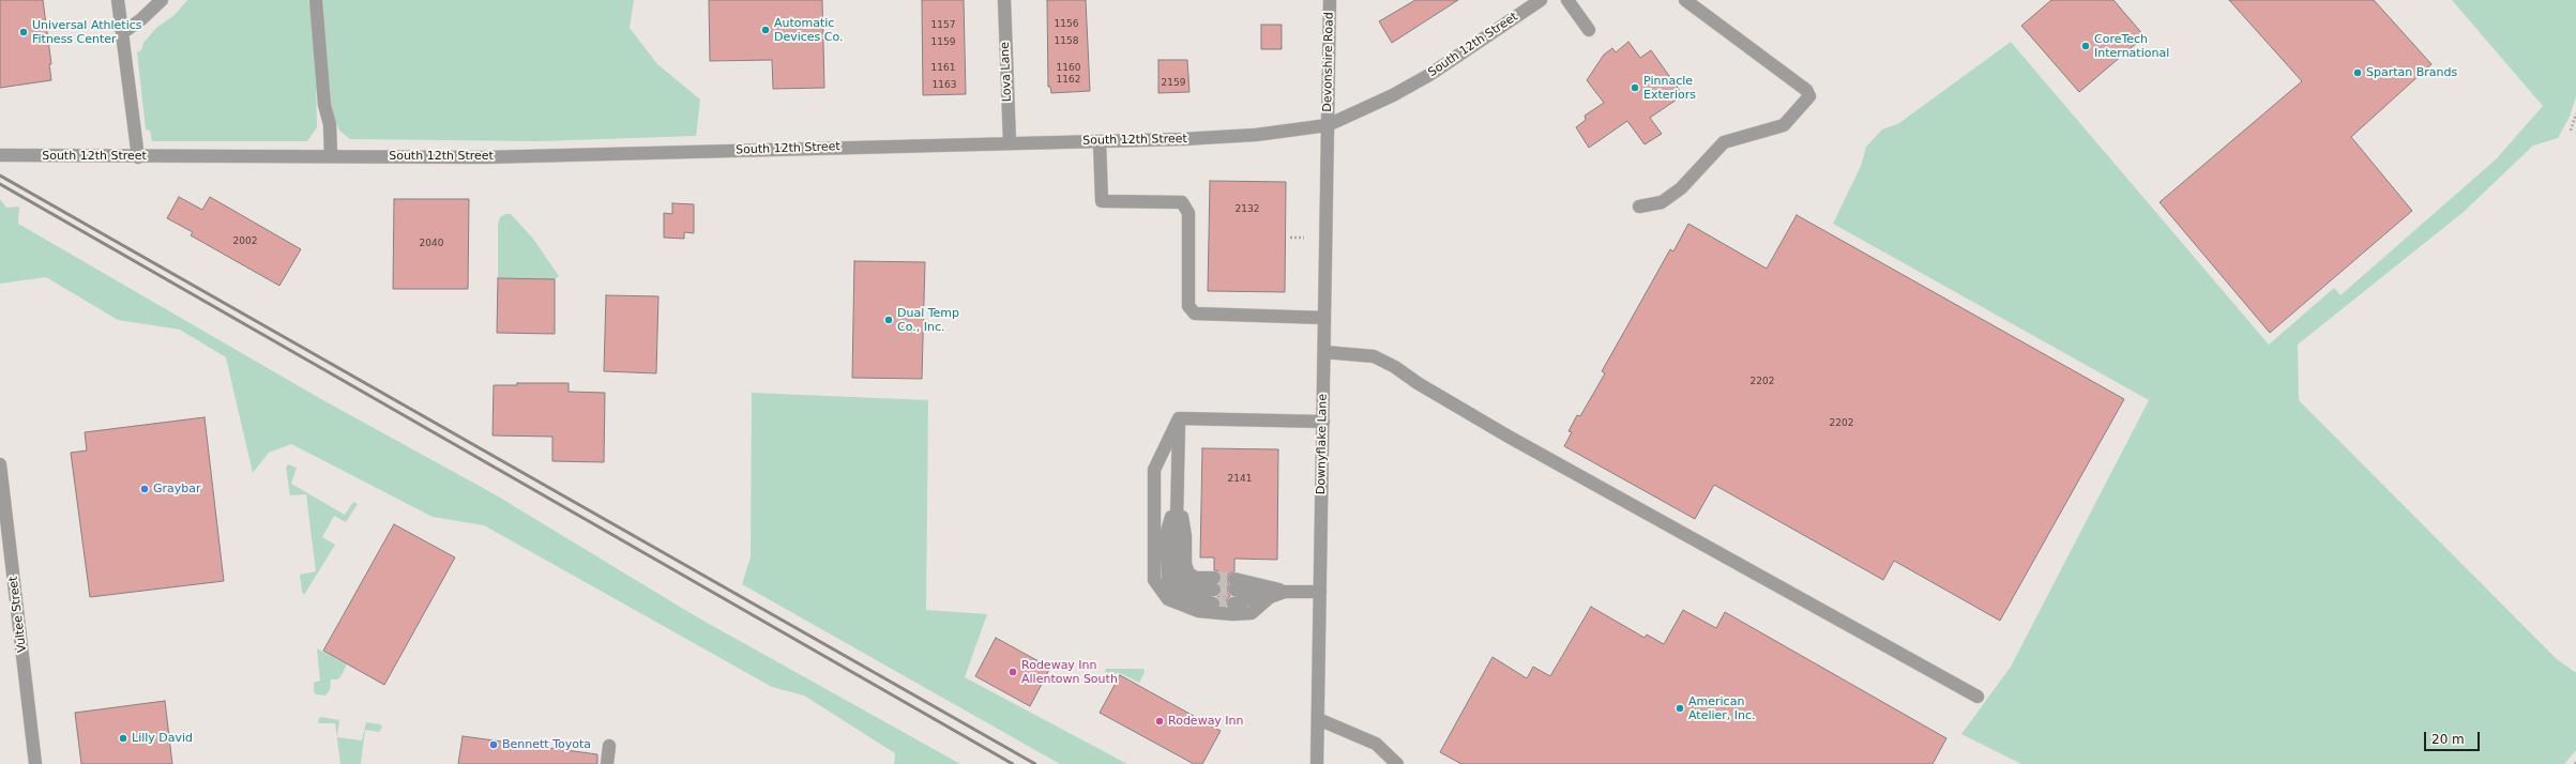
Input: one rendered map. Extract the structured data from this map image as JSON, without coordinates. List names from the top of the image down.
{
  "streets": {
    "street": [
      "South 12th Street",
      "Devonshire Road",
      "Lova Lane",
      "Downyflake Lane",
      "Vultee Street"
    ]
  },
  "crossings": [
    ["South 12th Street", "Devonshire Road"],
    ["South 12th Street", "Lova Lane"],
    ["South 12th Street", "Downyflake Lane"],
    ["Devonshire Road", "Downyflake Lane"]
  ],
  "places": [
    "Automatic Devices Co.",
    "Universal Athletics Fitness Center",
    "CoreTech International",
    "Spartan Brands",
    "Pinnacle Exteriors",
    "Dual Temp Co., Inc.",
    "Graybar",
    "Rodeway Inn Allentown South",
    "American Atelier, Inc.",
    "Rodeway Inn",
    "Lilly David",
    "Bennett Toyota"
  ],
  "house_numbers": [
    "1156",
    "1157",
    "1158",
    "1159",
    "1161",
    "1160",
    "1162",
    "2159",
    "1163",
    "2132",
    "2002",
    "2040",
    "2202",
    "2202",
    "2141"
  ],
  "scale_bar": "20 m"
}
